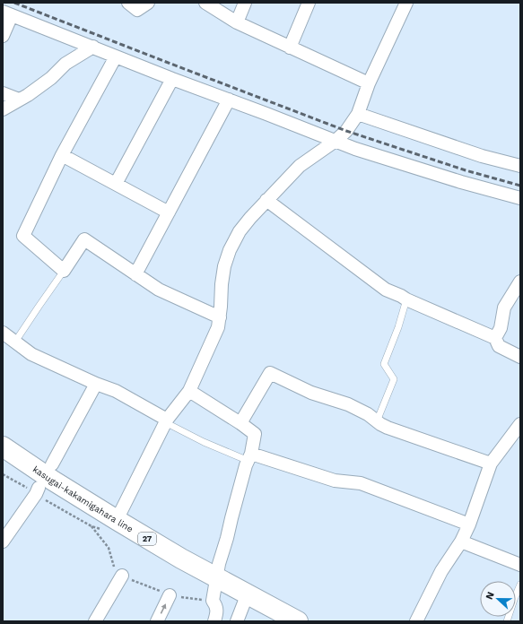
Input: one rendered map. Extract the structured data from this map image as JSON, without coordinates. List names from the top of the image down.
{
  "streets": {
    "main road": ["kasugai-kakamigahara line", "27"]
  },
  "north": "left"
}
